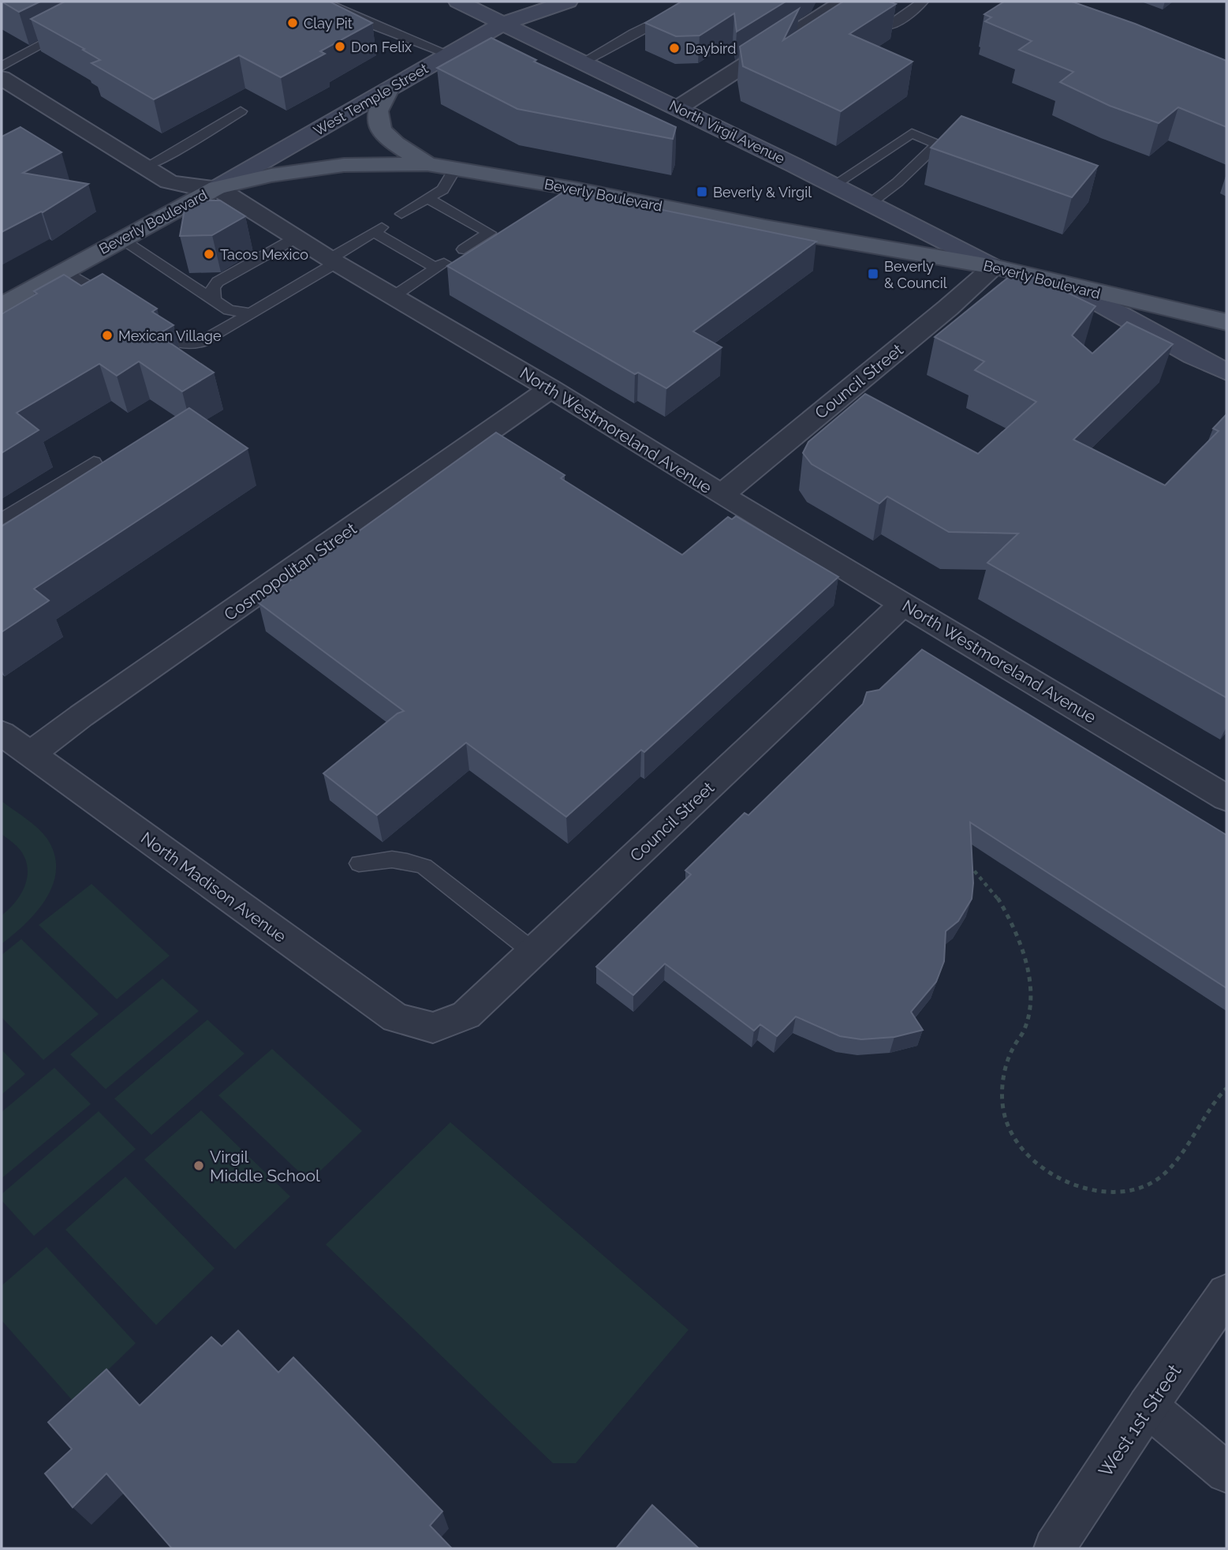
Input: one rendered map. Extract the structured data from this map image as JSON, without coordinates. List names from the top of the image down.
{
  "streets": {
    "main road": ["West Temple Street", "North Virgil Avenue", "Beverly Boulevard"],
    "street": [
      "Council Street",
      "North Westmoreland Avenue",
      "Cosmopolitan Street",
      "North Madison Avenue",
      "West 1st Street"
    ]
  },
  "crossings": [
    ["West Temple Street", "North Virgil Avenue"],
    ["West Temple Street", "Beverly Boulevard"],
    ["West Temple Street", "North Westmoreland Avenue"],
    ["North Virgil Avenue", "Beverly Boulevard"],
    ["North Virgil Avenue", "Council Street"],
    ["Beverly Boulevard", "Council Street"],
    ["Beverly Boulevard", "North Westmoreland Avenue"],
    ["Council Street", "North Westmoreland Avenue"],
    ["Council Street", "North Madison Avenue"],
    ["North Westmoreland Avenue", "Cosmopolitan Street"],
    ["Cosmopolitan Street", "North Madison Avenue"]
  ],
  "places": {
    "other": [
      "Clay Pit",
      "Don Felix",
      "Daybird",
      "Tacos Mexico",
      "Mexican Village",
      "Virgil Middle School"
    ],
    "transit": ["Beverly & Virgil", "Beverly & Council"]
  }
}
